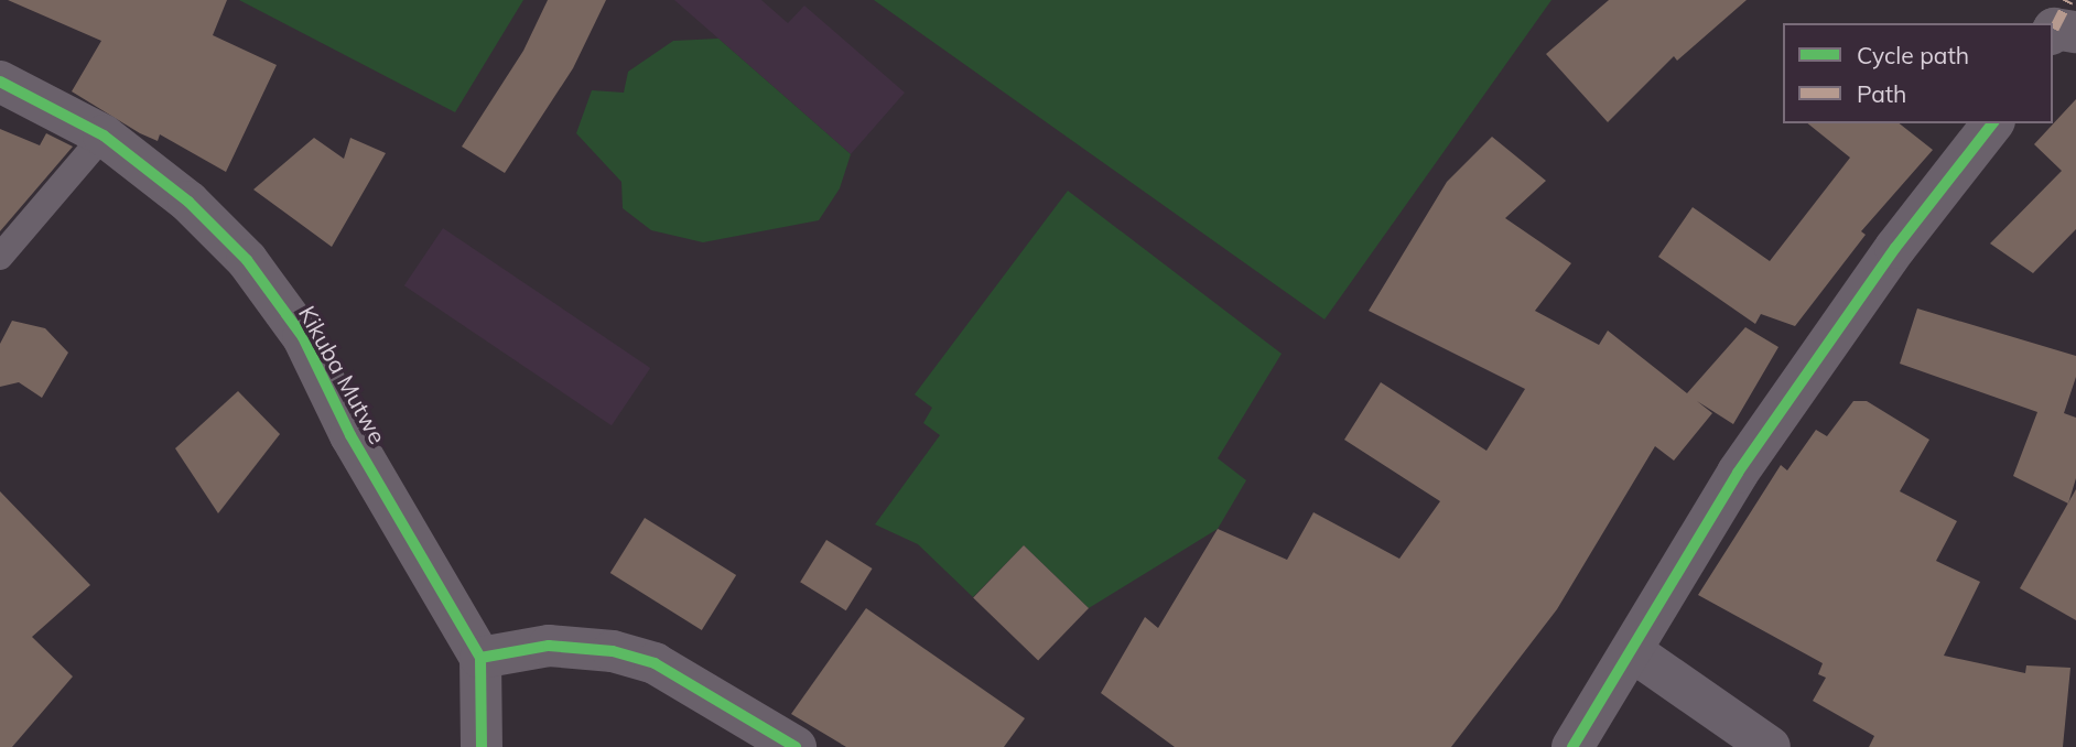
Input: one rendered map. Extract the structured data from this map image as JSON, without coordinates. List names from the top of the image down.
{
  "streets": {
    "street": ["Kikuba Mutwe"]
  },
  "legend": ["Cycle path", "Path"]
}
